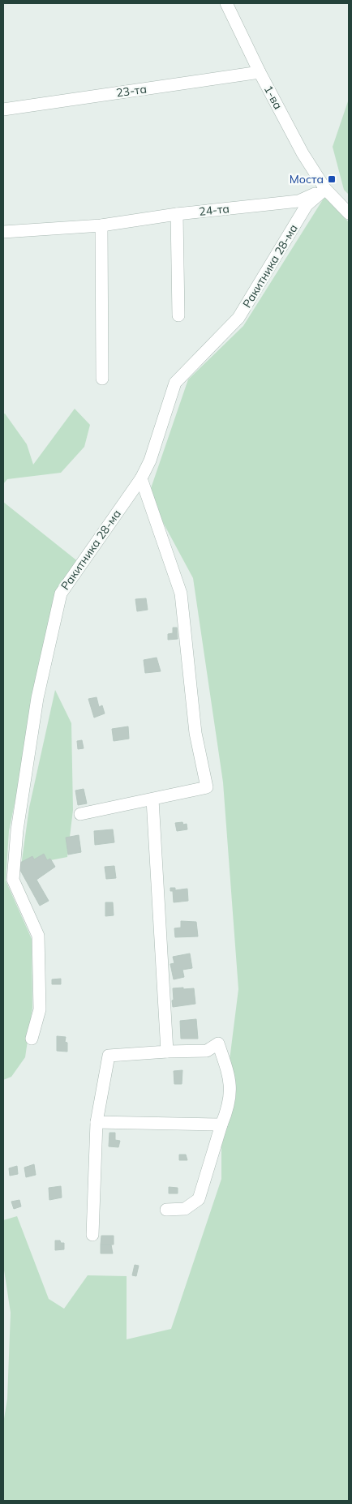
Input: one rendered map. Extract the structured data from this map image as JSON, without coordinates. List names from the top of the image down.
{
  "streets": {
    "street": [
      "23-та",
      "1-ва",
      "24-та",
      "Ракитника 28-ма"
    ]
  },
  "crossings": [
    ["23-та", "1-ва"],
    ["1-ва", "24-та"],
    ["1-ва", "Ракитника 28-ма"],
    ["24-та", "Ракитника 28-ма"]
  ],
  "places": {
    "transit": ["Моста"]
  }
}
